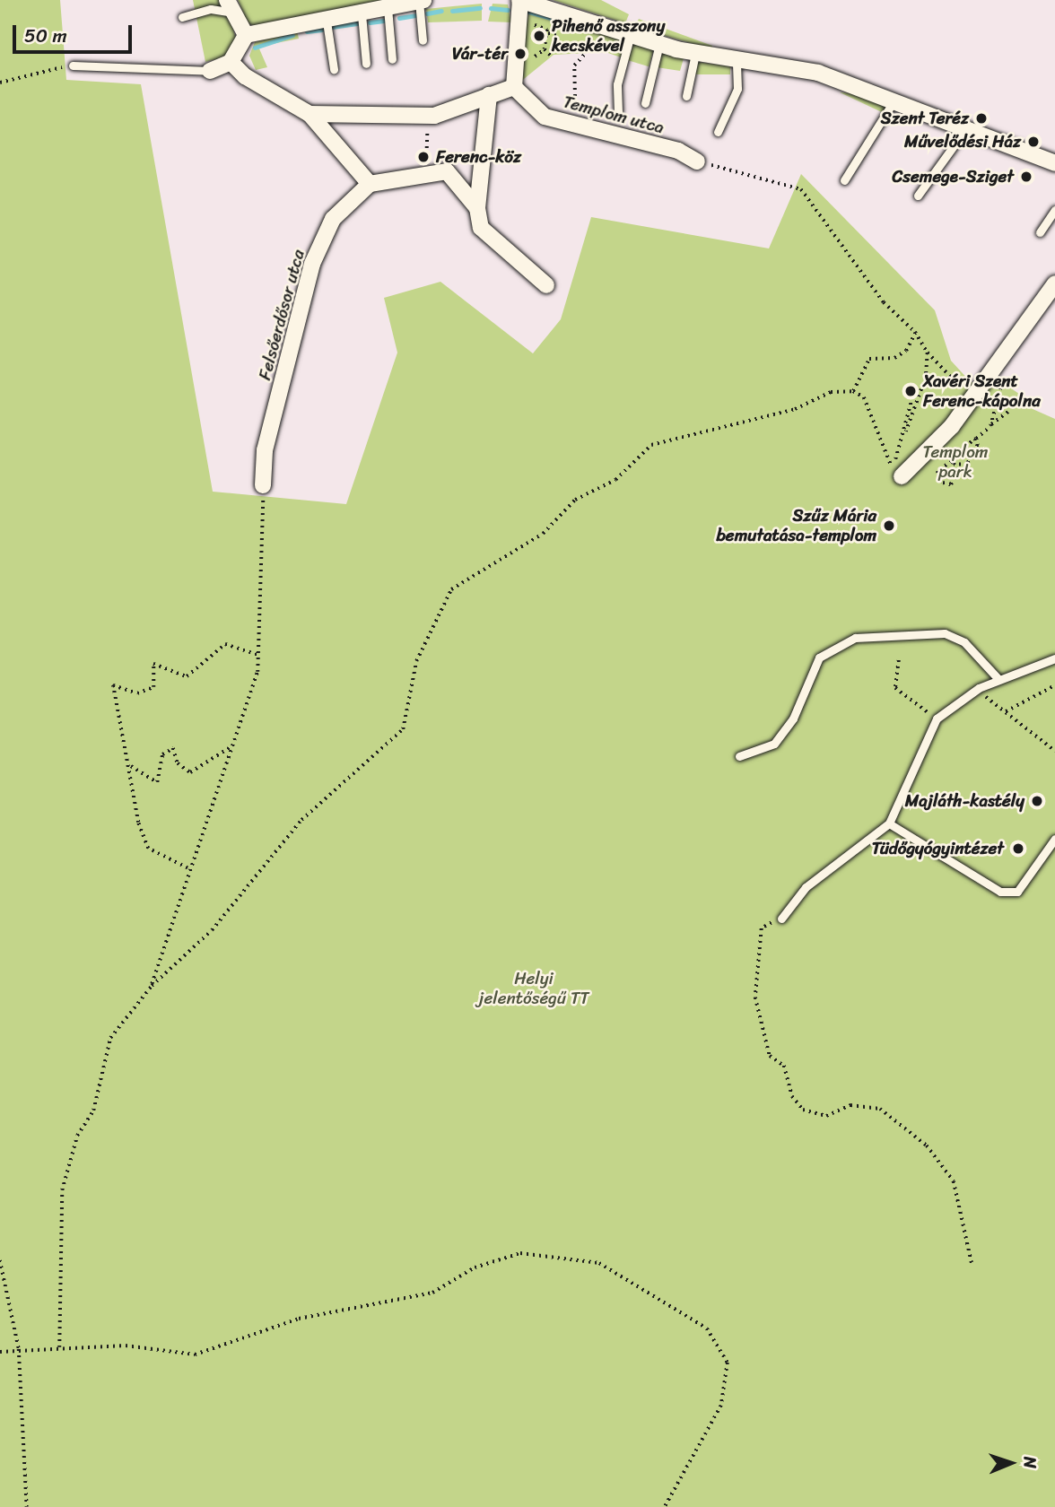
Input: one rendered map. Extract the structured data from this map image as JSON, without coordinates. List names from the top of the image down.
{
  "streets": {
    "street": ["Templom utca", "Felsőerdősor utca"]
  },
  "parks": ["Templom park", "Helyi jelentőségű TT"],
  "places": [
    "Pihenő asszony kecskével",
    "Vár-tér",
    "Szent Teréz",
    "Művelődési Ház",
    "Ferenc-köz",
    "Csemege-Sziget",
    "Xavéri Szent Ferenc-kápolna",
    "Szűz Mária bemutatása-templom",
    "Majláth-kastély",
    "Tüdőgyógyintézet"
  ],
  "scale_bar": "50 m",
  "north": "right"
}
